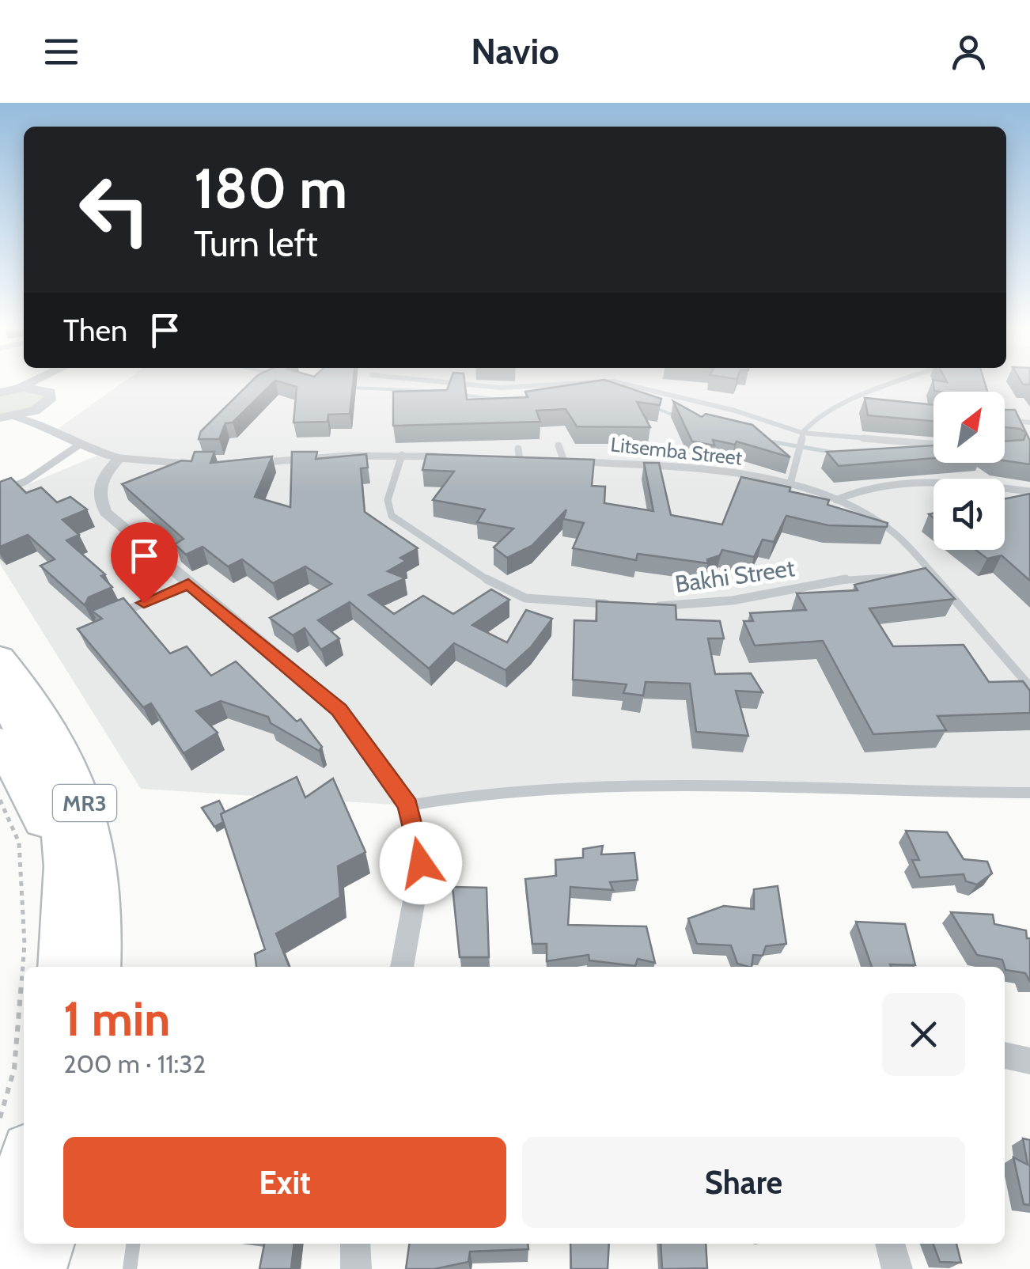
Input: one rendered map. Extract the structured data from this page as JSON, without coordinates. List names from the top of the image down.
{
  "streets": {
    "highway": ["MR3"],
    "lane": ["Litsemba Street", "Bakhi Street"]
  },
  "north": "top right",
  "page": {
    "header": "Navio",
    "turn": ["180 m", "Turn left"],
    "then": "Then",
    "heading": ["1 min", "200 m · 11:32"],
    "buttons": ["Exit", "Share"]
  }
}
